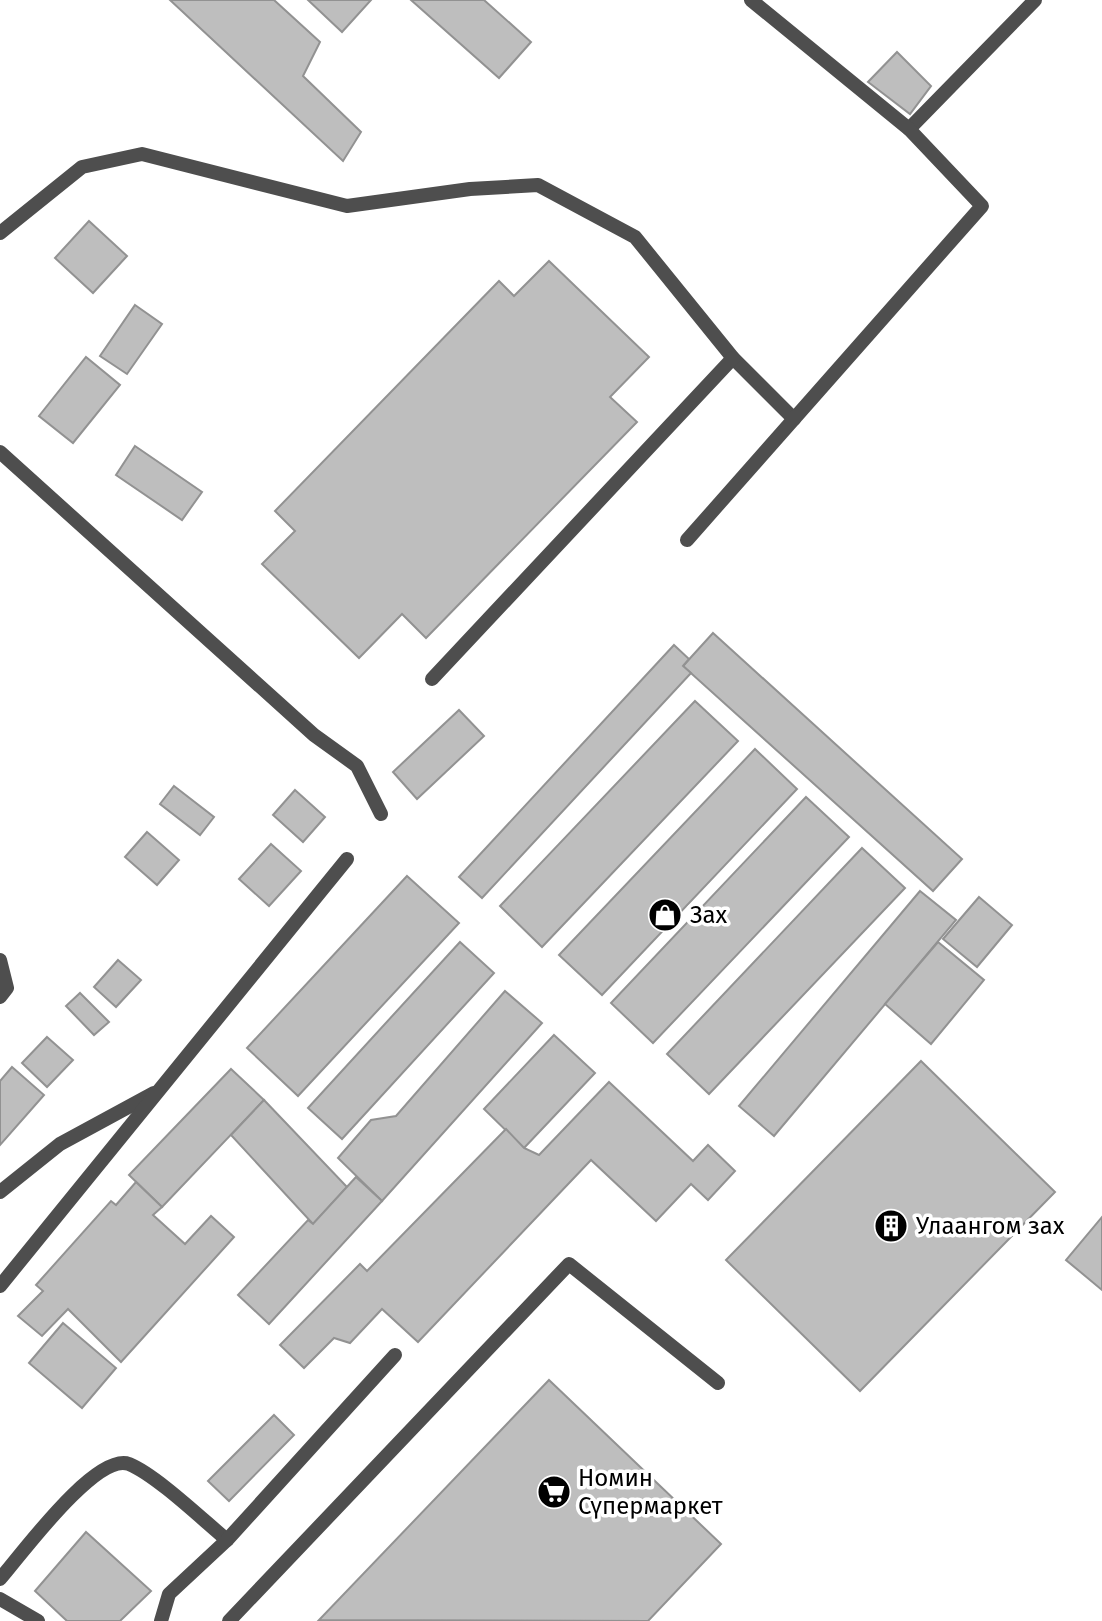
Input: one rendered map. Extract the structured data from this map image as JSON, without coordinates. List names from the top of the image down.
{
  "places": {
    "shop": ["Зах"],
    "building": ["Улаангом зах"],
    "supermarket": ["Номин Сүпермаркет"]
  }
}
